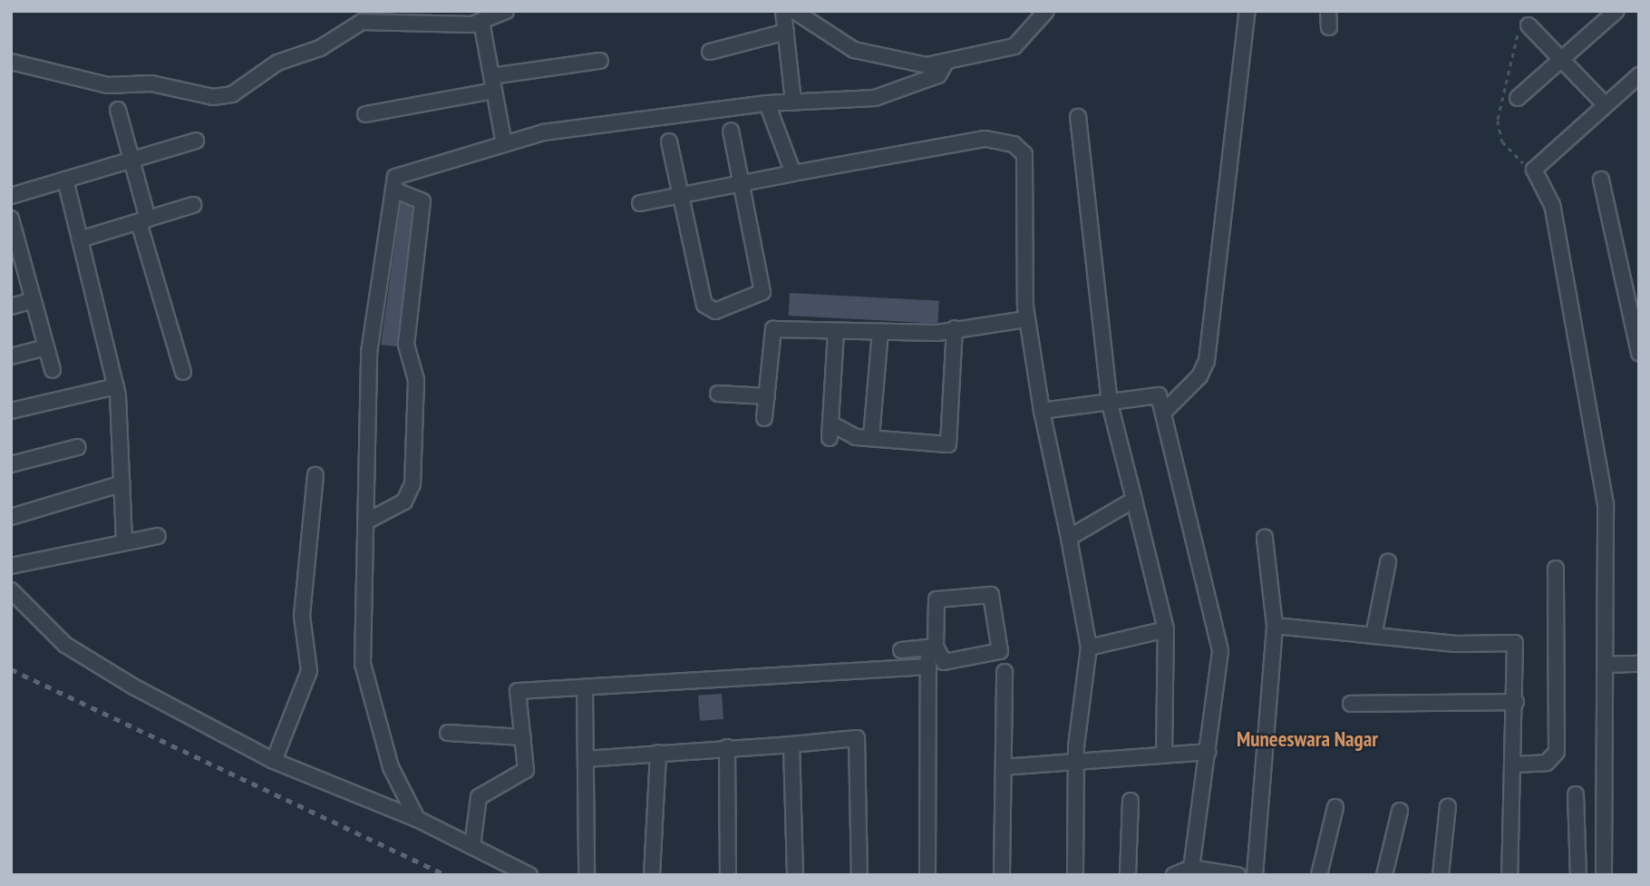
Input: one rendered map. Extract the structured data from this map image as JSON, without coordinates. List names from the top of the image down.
{
  "districts": ["Muneeswara Nagar"]
}
